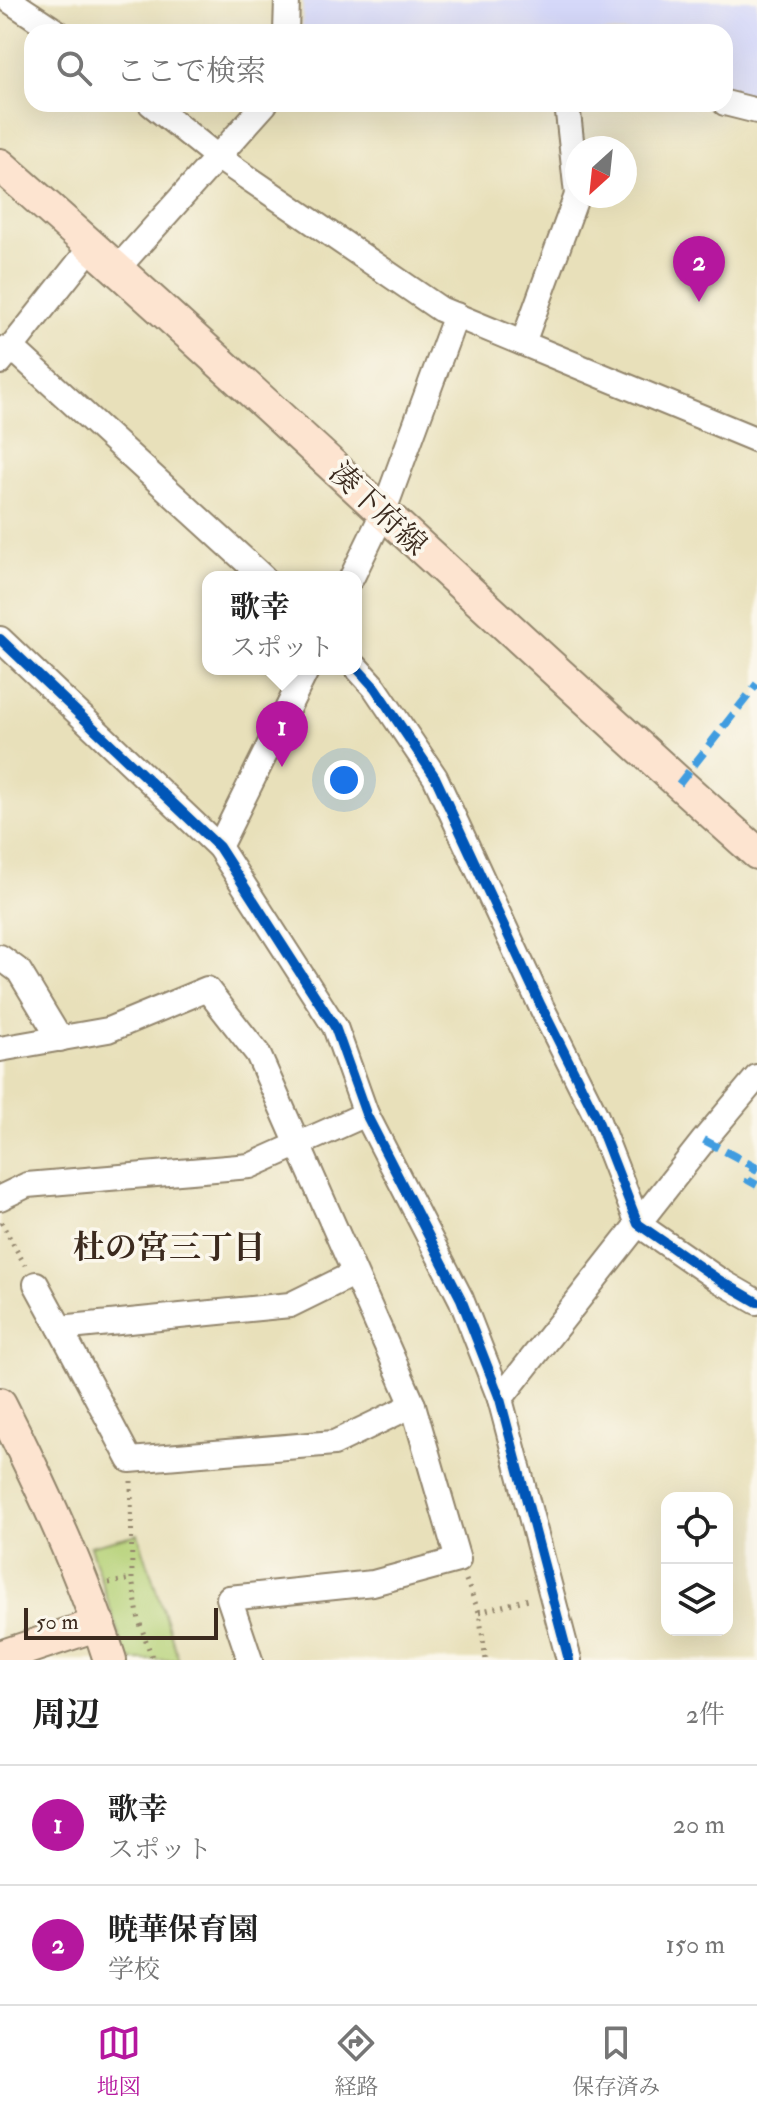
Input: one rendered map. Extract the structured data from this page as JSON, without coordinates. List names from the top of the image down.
{
  "streets": {
    "main road": ["湊下府線"]
  },
  "districts": ["杜の宮三丁目"],
  "scale_bar": "50 m",
  "north": "bottom left",
  "page": {
    "search": "ここで検索",
    "pins": ["2", "1"],
    "popup": ["歌幸", "スポット"],
    "scale": "50 m",
    "heading": ["周辺", "2件"],
    "list": [
      {
        "mark": "1",
        "name": "歌幸",
        "note": "スポット",
        "value": "20 m"
      },
      {
        "mark": "2",
        "name": "暁華保育園",
        "note": "学校",
        "value": "150 m"
      }
    ],
    "nav": ["地図", "経路", "保存済み"]
  }
}
